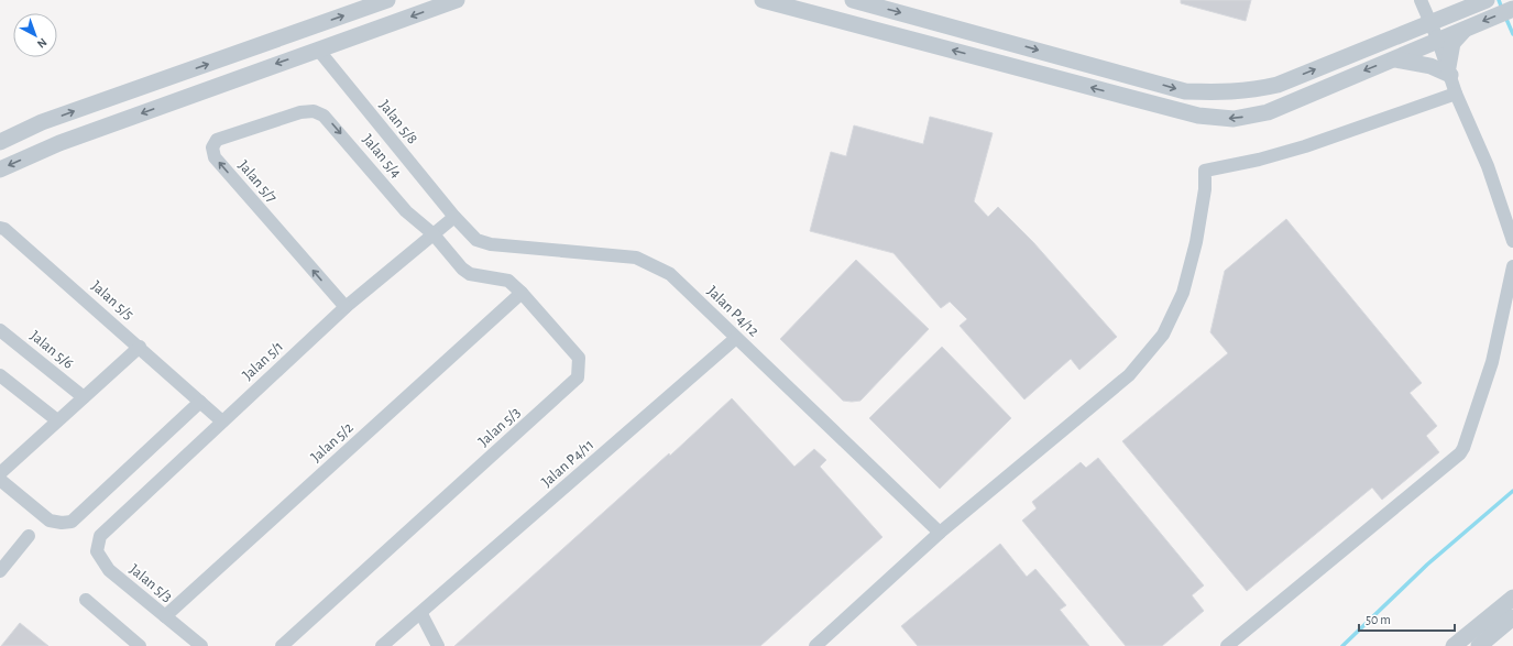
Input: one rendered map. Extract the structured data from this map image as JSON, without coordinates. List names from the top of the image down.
{
  "streets": {
    "street": [
      "Jalan 5/8",
      "Jalan 5/4",
      "Jalan 5/7",
      "Jalan 5/5",
      "Jalan P4/12",
      "Jalan 5/6",
      "Jalan 5/1",
      "Jalan 5/3",
      "Jalan 5/2",
      "Jalan P4/11"
    ]
  },
  "crossings": [
    ["Jalan 5/8", "Jalan P4/12"],
    ["Jalan 5/8", "Jalan 5/1"],
    ["Jalan 5/4", "Jalan 5/7"],
    ["Jalan 5/4", "Jalan 5/1"],
    ["Jalan 5/4", "Jalan 5/3"],
    ["Jalan 5/7", "Jalan 5/1"],
    ["Jalan 5/5", "Jalan 5/1"],
    ["Jalan P4/12", "Jalan 5/1"],
    ["Jalan P4/12", "Jalan P4/11"],
    ["Jalan 5/1", "Jalan 5/3"],
    ["Jalan 5/3", "Jalan 5/2"]
  ],
  "one_way": ["Jalan 5/4"],
  "scale_bar": "50 m",
  "north": "bottom right"
}
